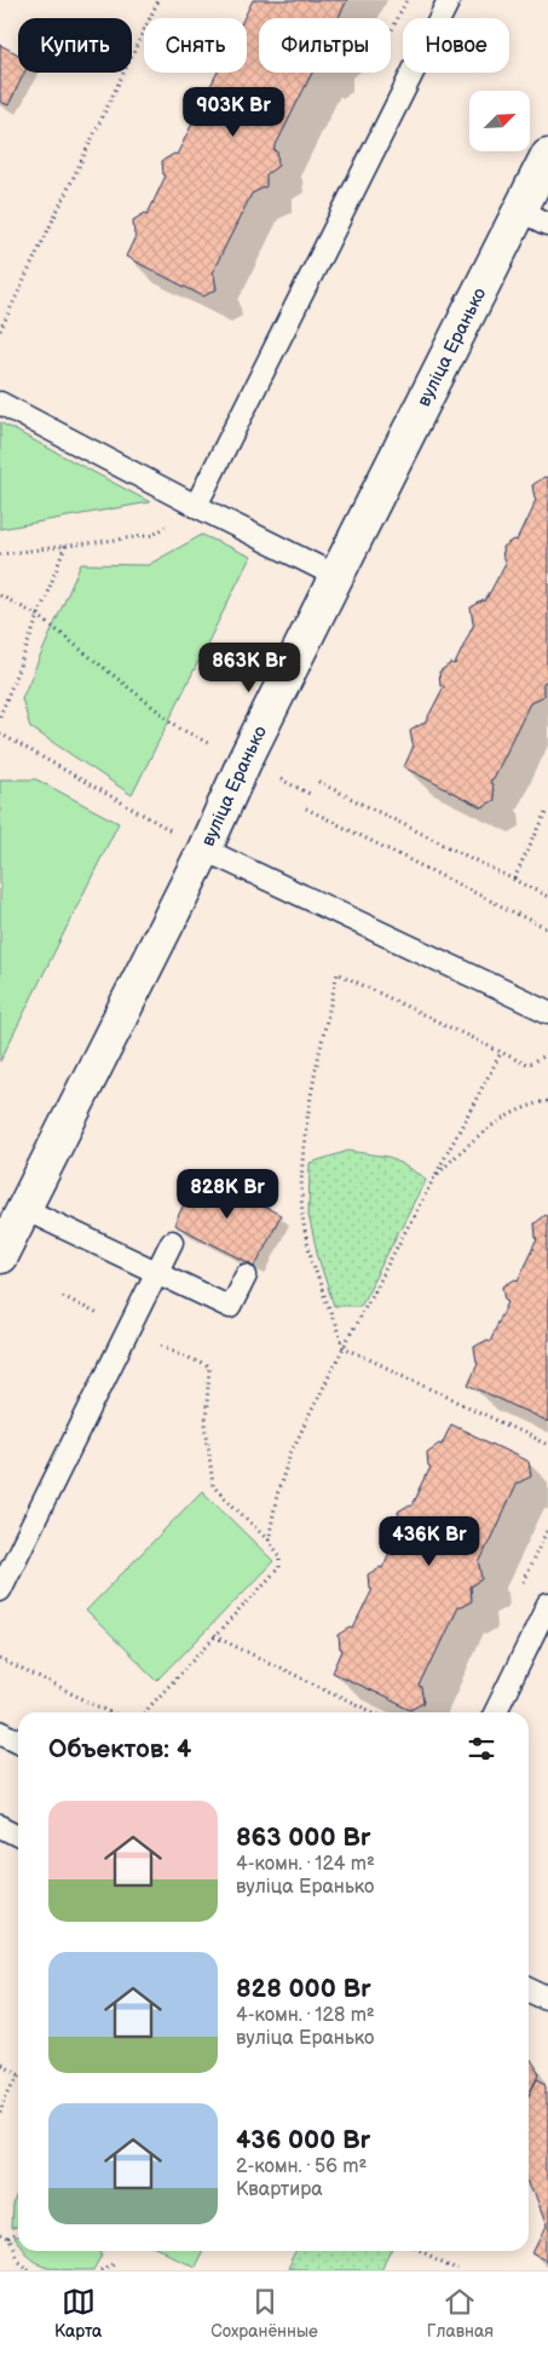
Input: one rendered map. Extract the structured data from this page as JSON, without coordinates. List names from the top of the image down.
{
  "streets": {
    "street": ["вуліца Еранько"]
  },
  "north": "top right",
  "page": {
    "chip": [
      "Купить",
      "Снять",
      "Фильтры",
      "Новое"
    ],
    "price": [
      "903K Br",
      "863K Br",
      "828K Br",
      "436K Br"
    ],
    "heading": "Объектов: 4",
    "list": [
      {
        "name": "863 000 Br",
        "note": "4-комн. · 124 m² · вуліца Еранько"
      },
      {
        "name": "828 000 Br",
        "note": "4-комн. · 128 m² · вуліца Еранько"
      },
      {
        "name": "436 000 Br",
        "note": "2-комн. · 56 m² · Квартира"
      }
    ],
    "tabs": ["Карта", "Сохранённые", "Главная"]
  }
}
